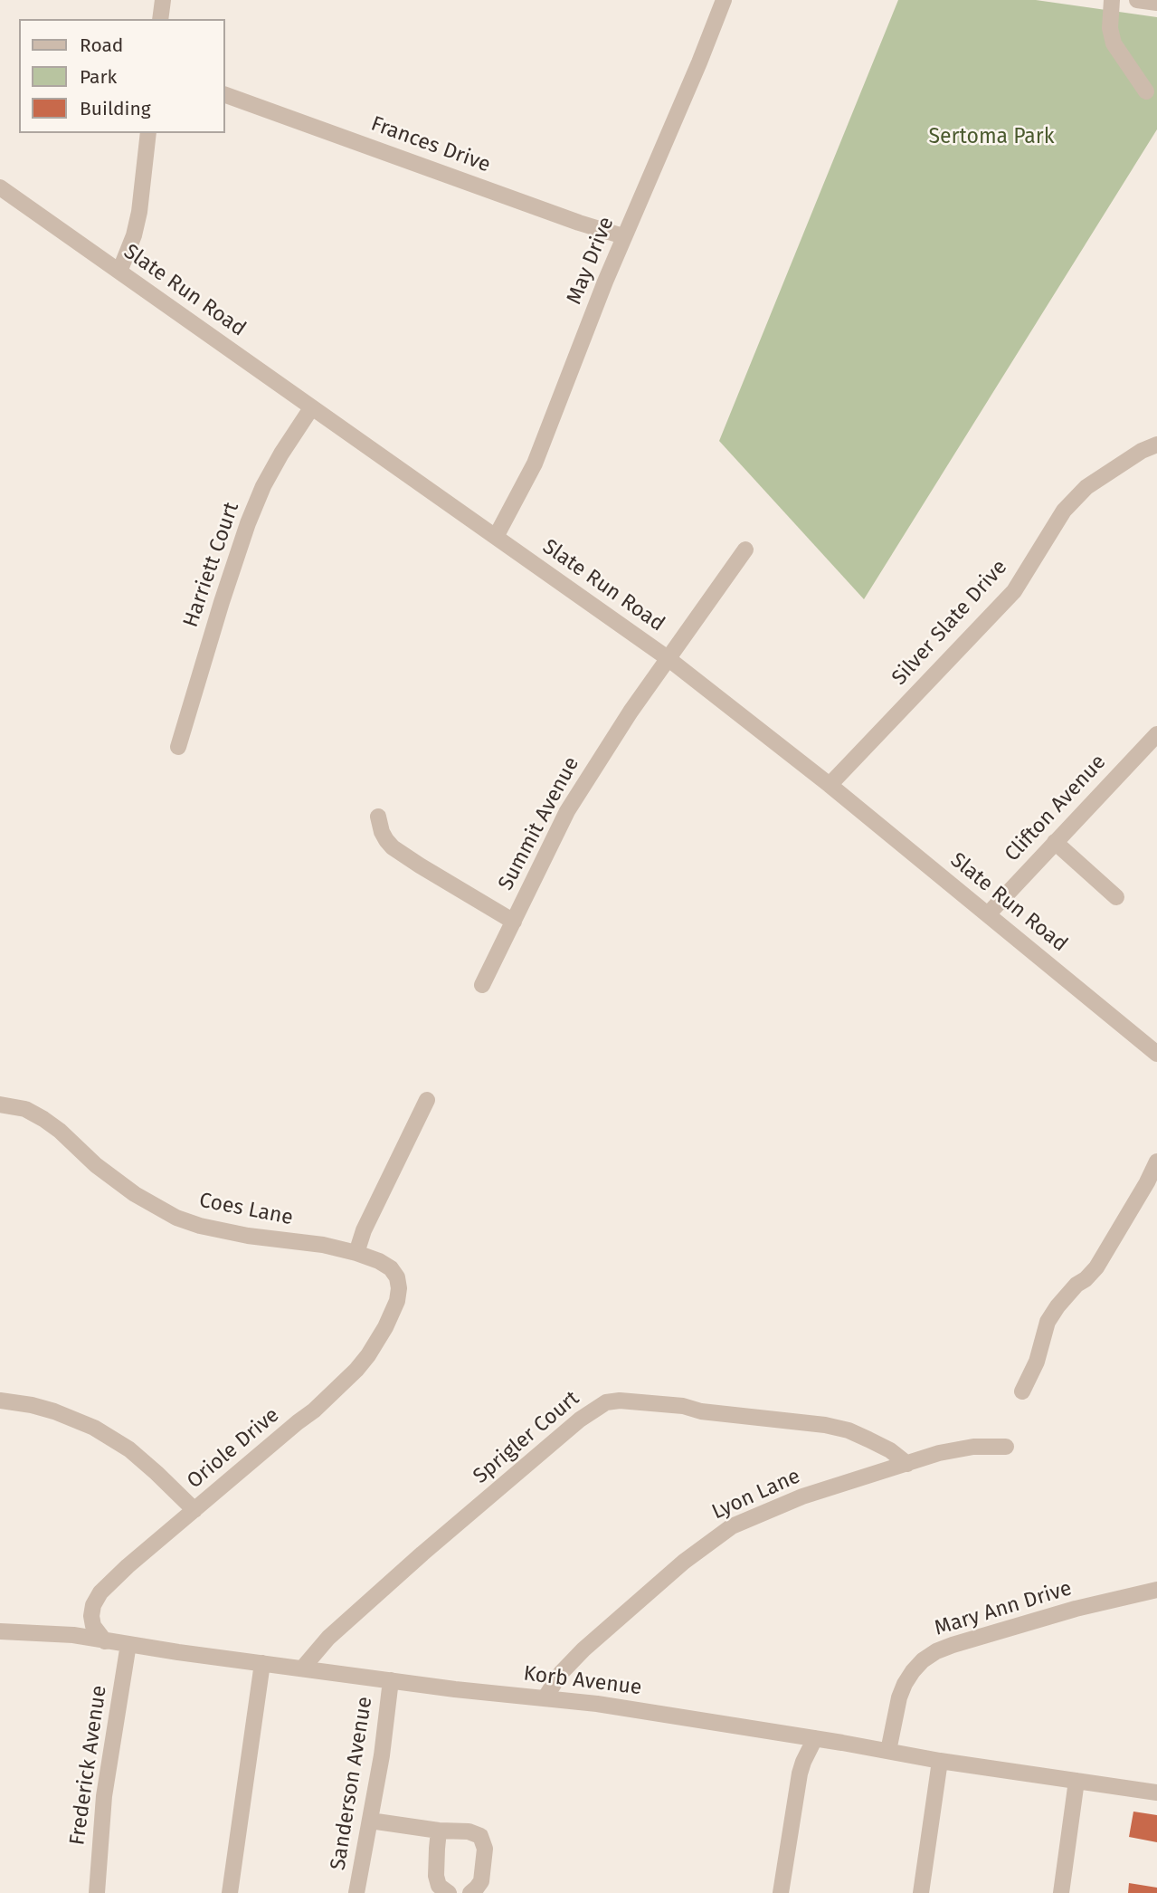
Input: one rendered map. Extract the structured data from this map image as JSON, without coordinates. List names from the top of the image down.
{
  "streets": {
    "street": [
      "Frances Drive",
      "May Drive",
      "Slate Run Road",
      "Harriett Court",
      "Silver Slate Drive",
      "Clifton Avenue",
      "Summit Avenue",
      "Coes Lane",
      "Sprigler Court",
      "Oriole Drive",
      "Lyon Lane",
      "Mary Ann Drive",
      "Korb Avenue",
      "Frederick Avenue",
      "Sanderson Avenue"
    ]
  },
  "crossings": [
    ["Frances Drive", "May Drive"],
    ["May Drive", "Slate Run Road"],
    ["Slate Run Road", "Harriett Court"],
    ["Slate Run Road", "Silver Slate Drive"],
    ["Slate Run Road", "Clifton Avenue"],
    ["Slate Run Road", "Summit Avenue"],
    ["Coes Lane", "Oriole Drive"],
    ["Sprigler Court", "Lyon Lane"],
    ["Sprigler Court", "Korb Avenue"],
    ["Oriole Drive", "Korb Avenue"],
    ["Lyon Lane", "Korb Avenue"],
    ["Mary Ann Drive", "Korb Avenue"],
    ["Korb Avenue", "Frederick Avenue"],
    ["Korb Avenue", "Sanderson Avenue"]
  ],
  "parks": ["Sertoma Park"],
  "legend": ["Road", "Park", "Building"]
}
